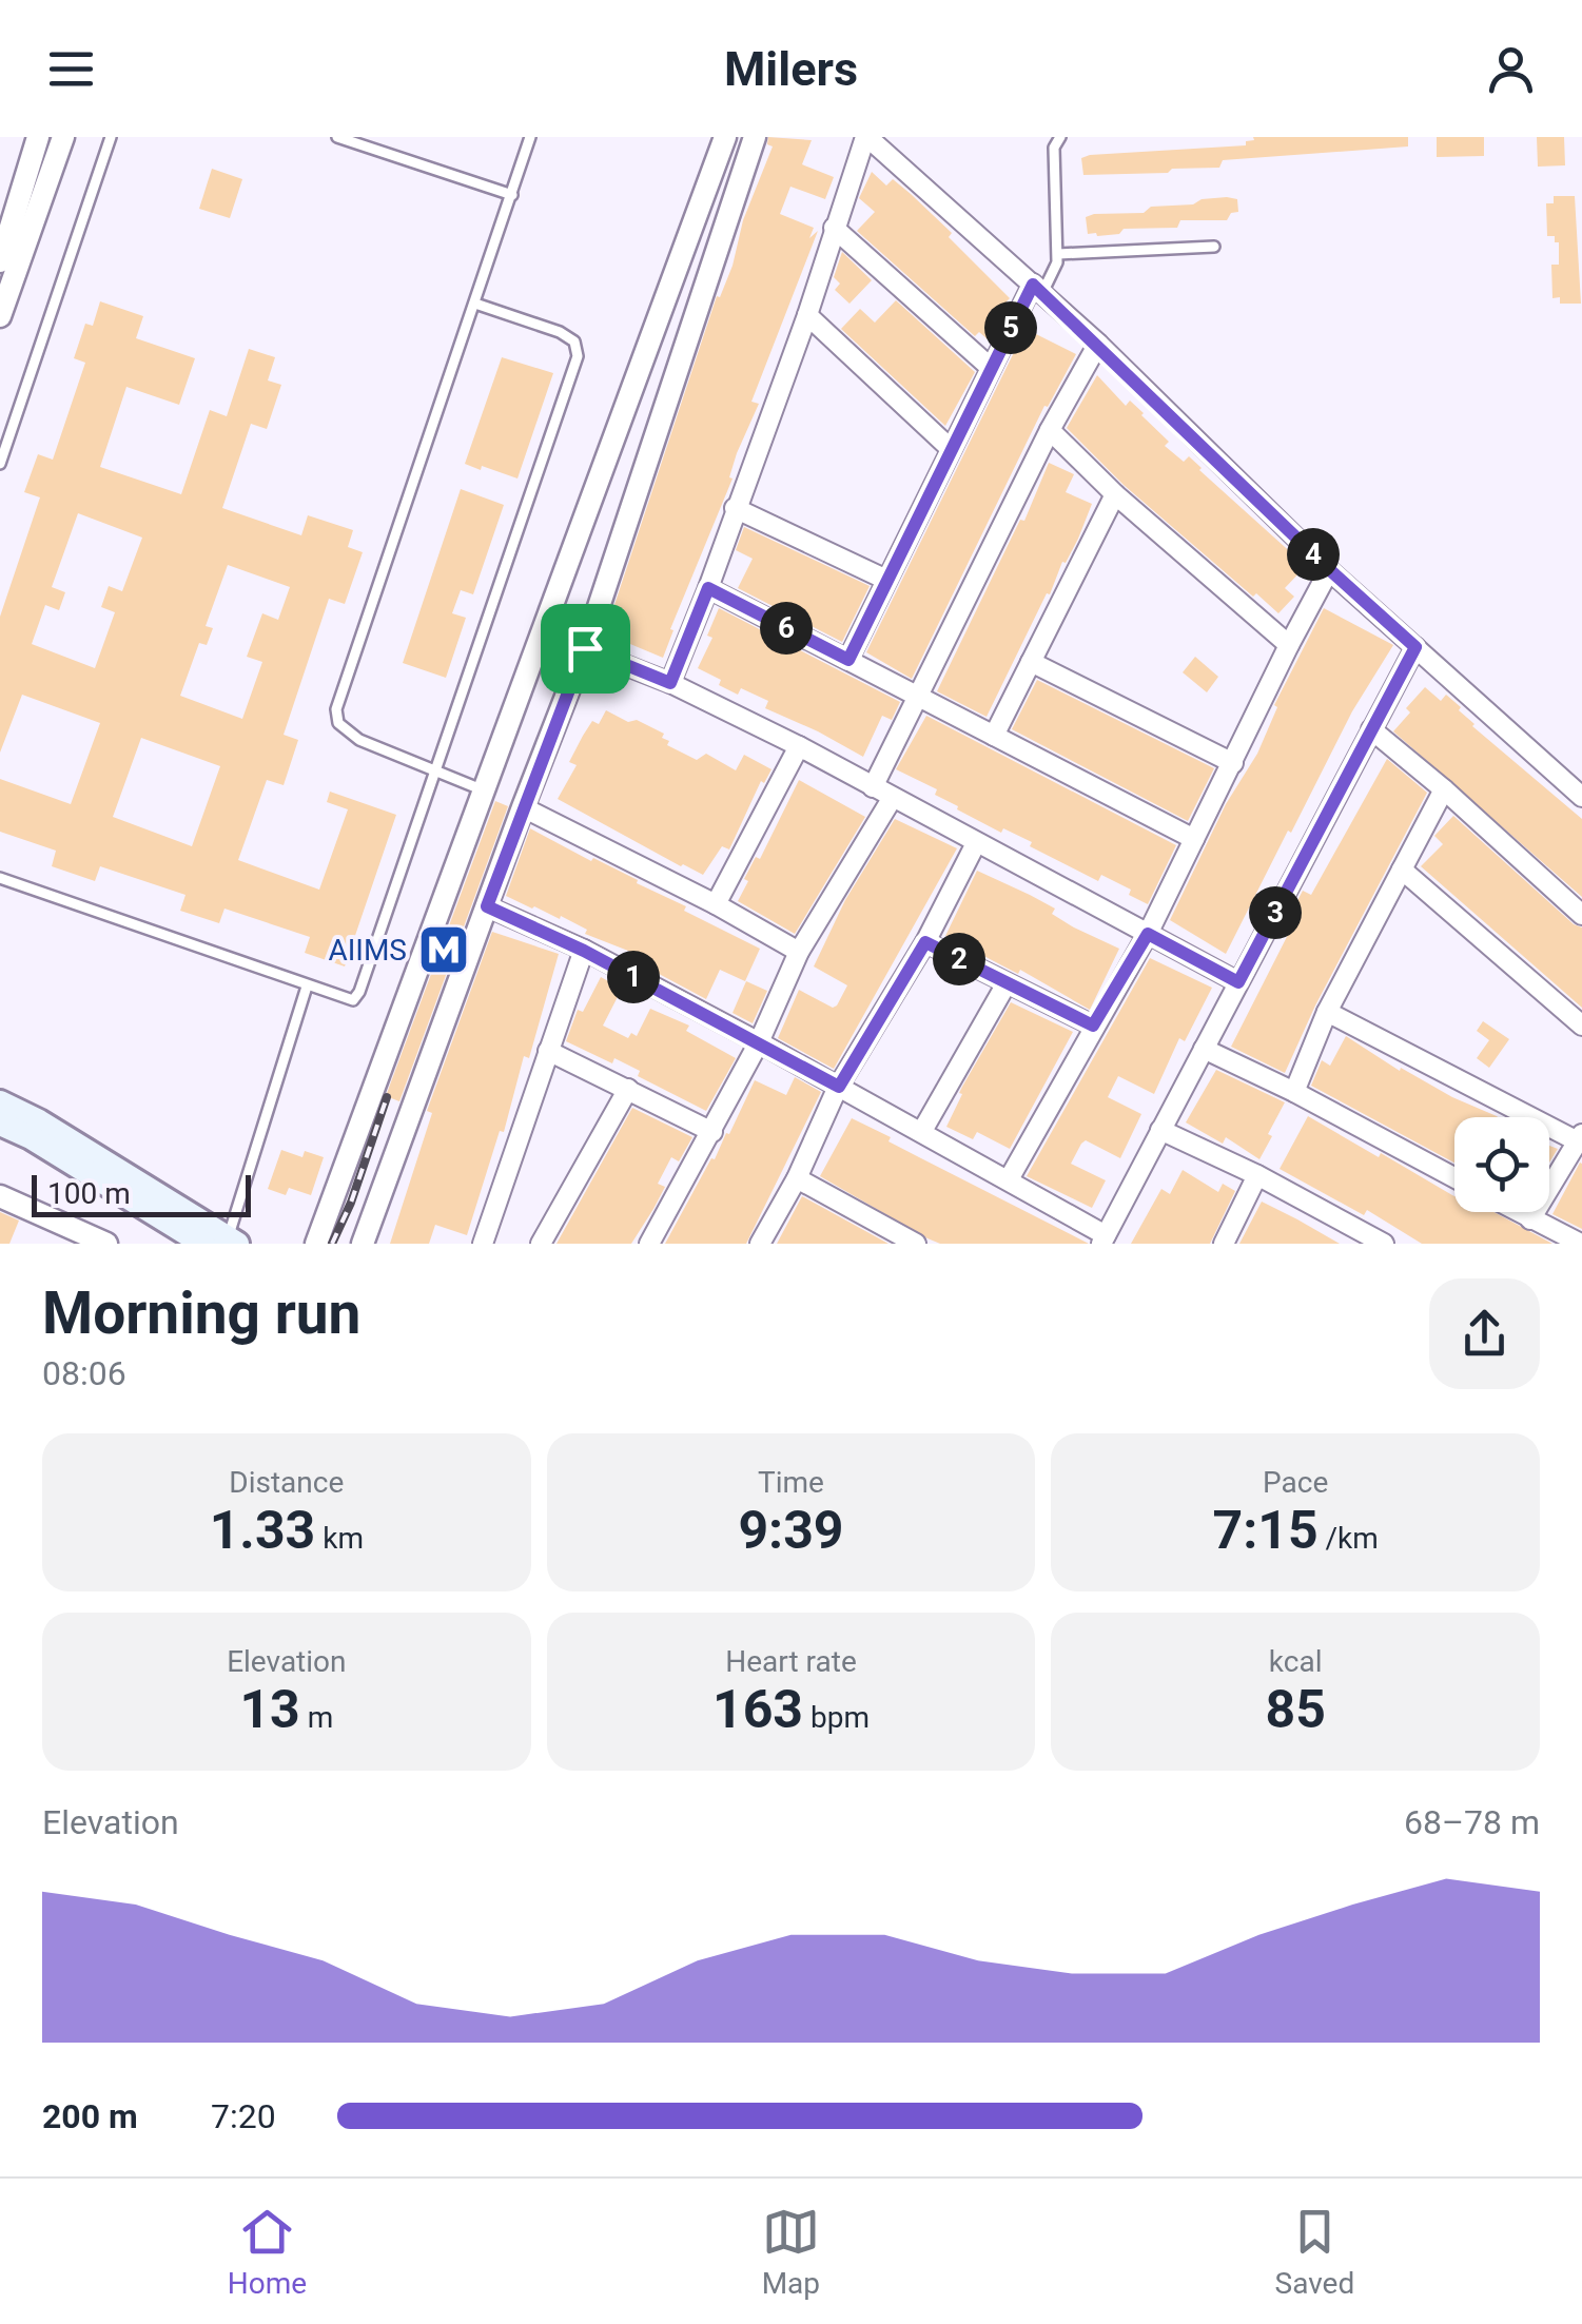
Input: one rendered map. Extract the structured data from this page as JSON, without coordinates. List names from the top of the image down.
{
  "places": {
    "metro station": ["AIIMS"]
  },
  "scale_bar": "100 m",
  "page": {
    "header": "Milers",
    "pins": [
      "5",
      "4",
      "6",
      "3",
      "2",
      "1"
    ],
    "scale": "100 m",
    "heading": ["Morning run", "08:06"],
    "stats": [
      ["Distance", "1.33 km"],
      ["Time", "9:39"],
      ["Pace", "7:15 /km"],
      ["Elevation", "13 m"],
      ["Heart rate", "163 bpm"],
      ["kcal", "85"]
    ],
    "chart": ["Elevation", "68–78 m"],
    "list": [
      {
        "name": "200 m",
        "note": "7:20"
      }
    ],
    "tabs": ["Home", "Map", "Saved"]
  }
}
